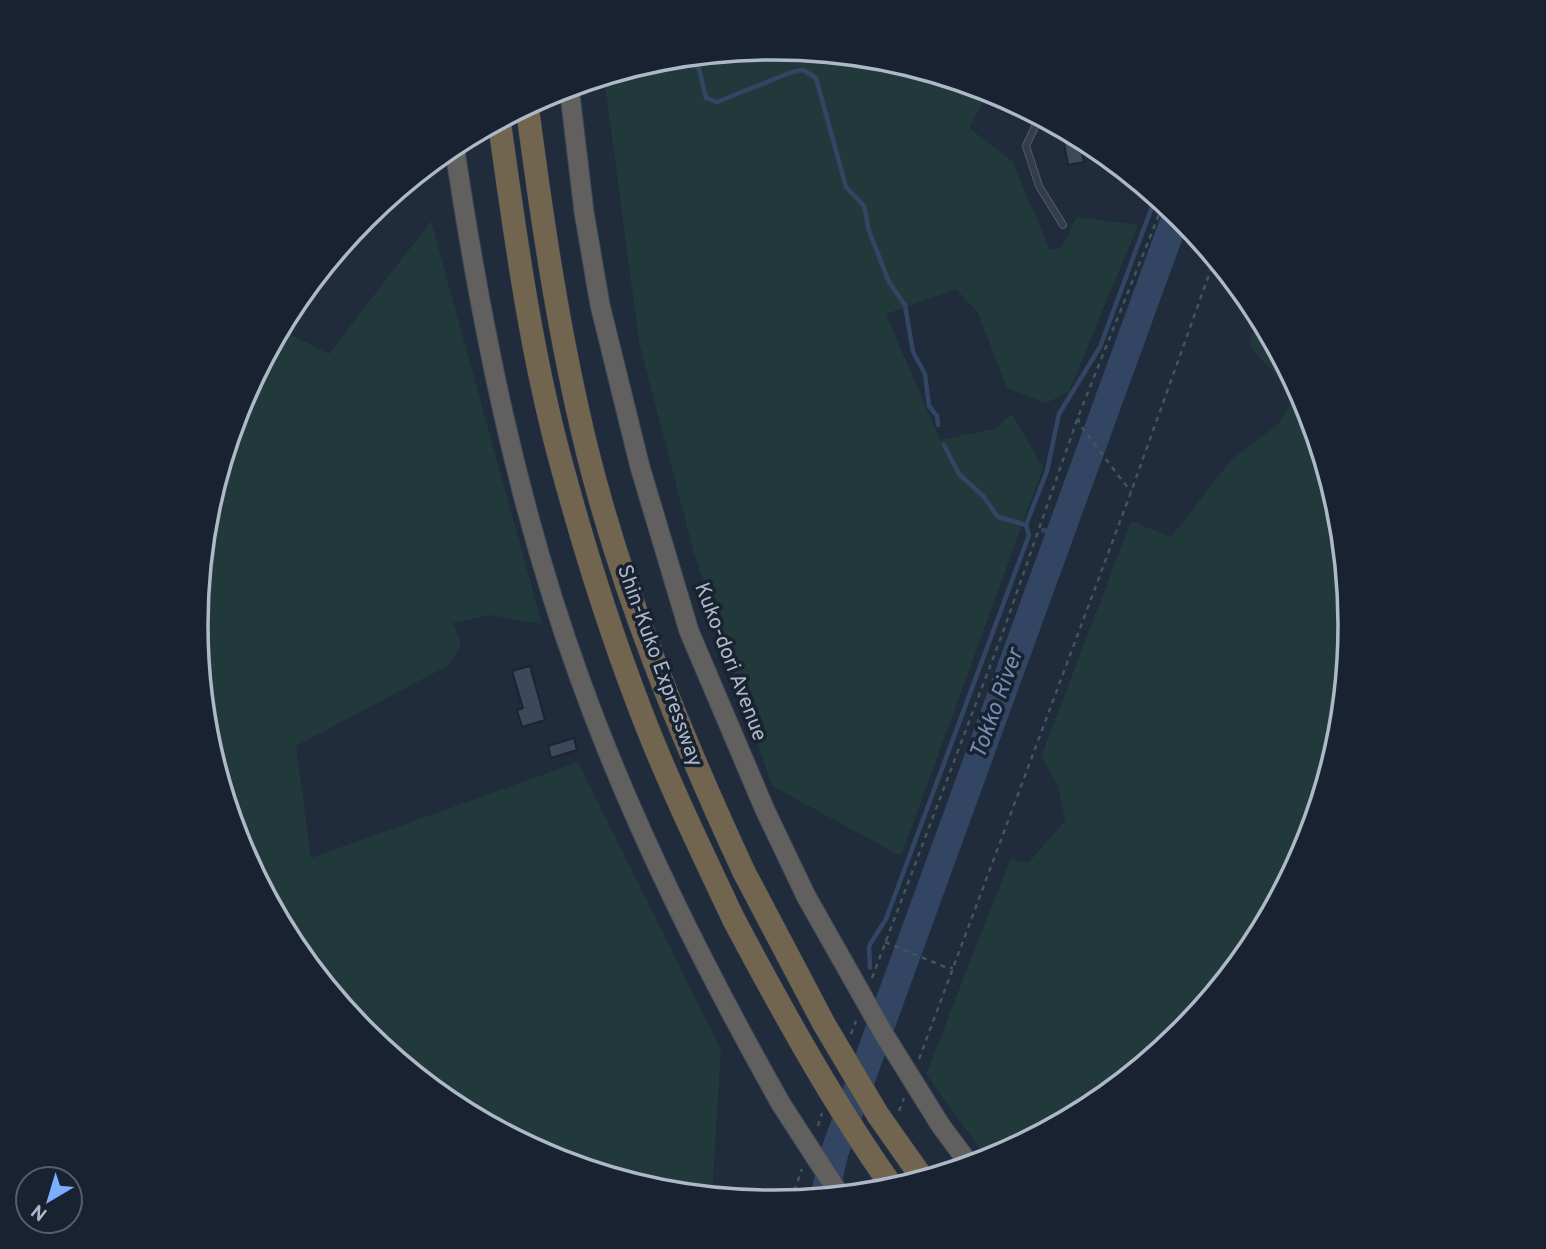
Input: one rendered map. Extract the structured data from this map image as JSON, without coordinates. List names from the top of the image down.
{
  "streets": {
    "highway": ["Kuko-dori Avenue", "Shin-Kuko Expressway"]
  },
  "water": ["Tokko River"],
  "north": "bottom left"
}
